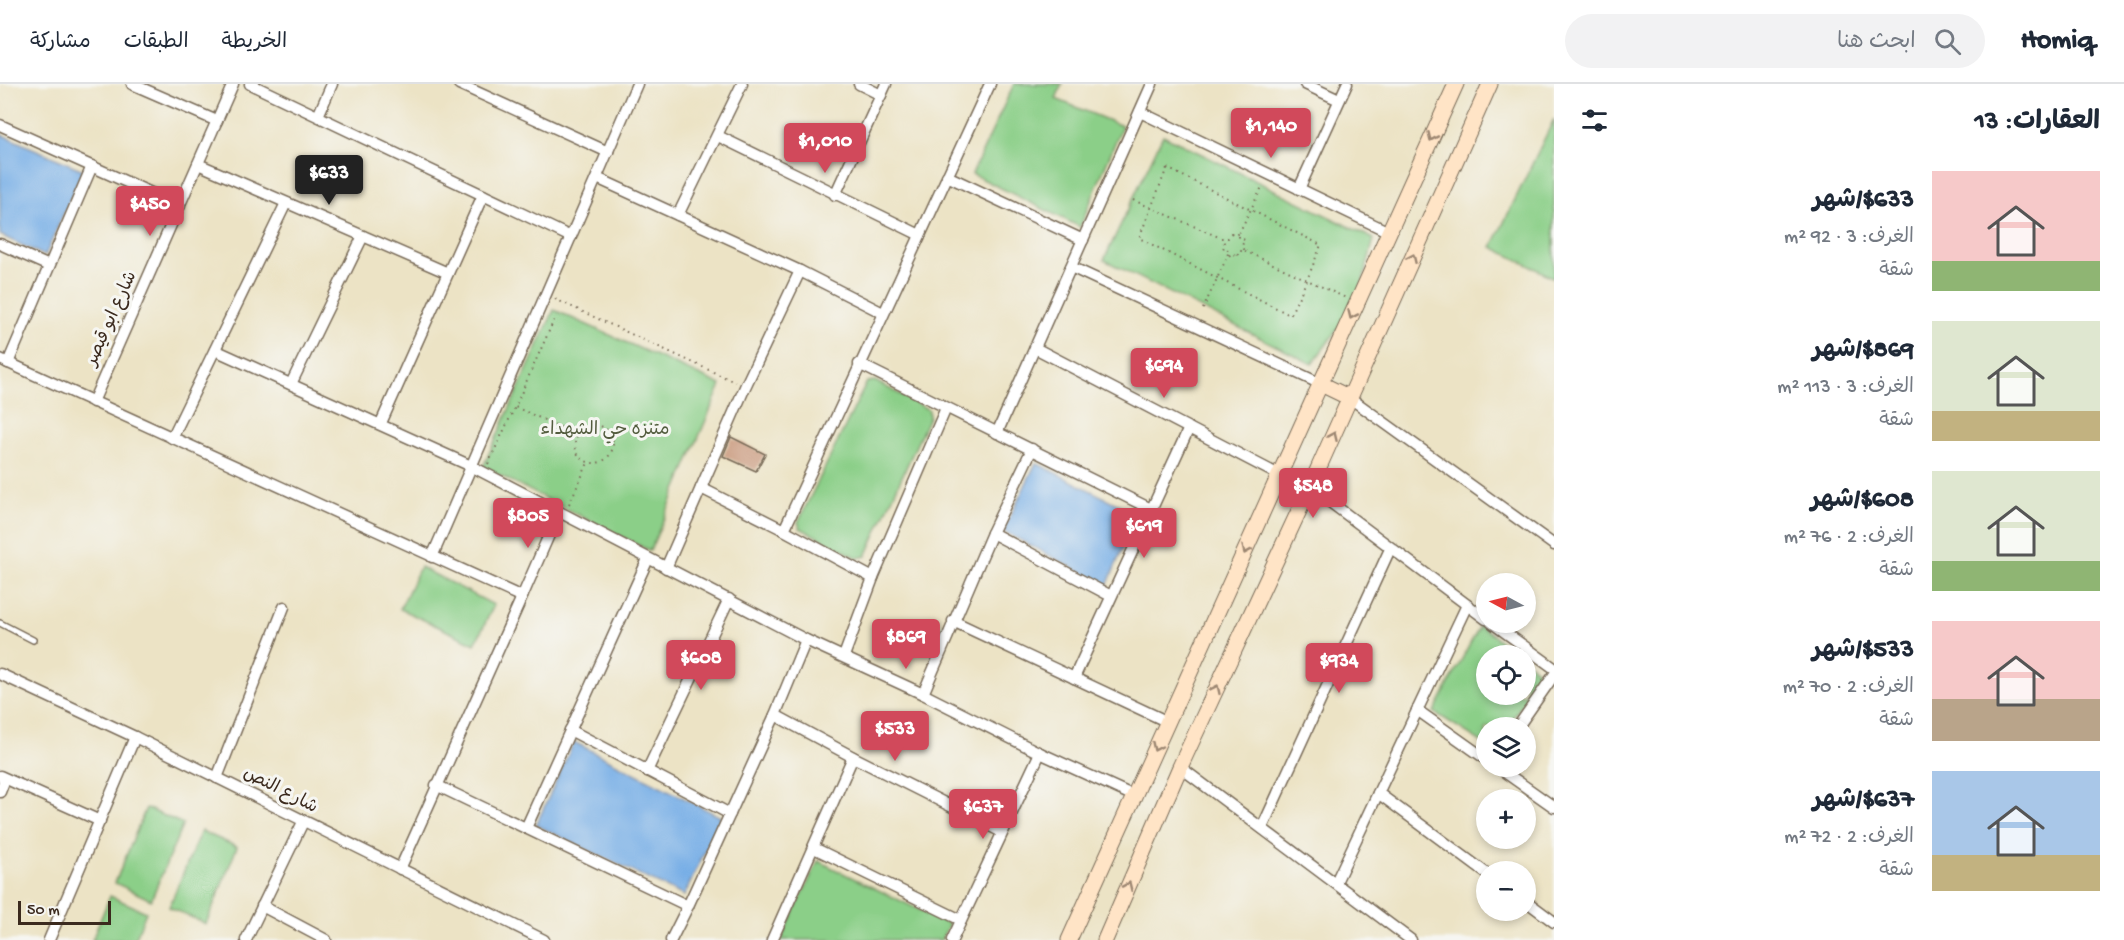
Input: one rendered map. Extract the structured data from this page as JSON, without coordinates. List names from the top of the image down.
{
  "streets": {
    "street": ["شارع ابو قيصر", "شارع النص"]
  },
  "parks": ["متنزه حي الشهداء"],
  "scale_bar": "50 m",
  "north": "left",
  "page": {
    "header": "Homiq",
    "search": "ابحث هنا",
    "nav": ["الخريطة", "الطبقات", "مشاركة"],
    "heading": "العقارات: 13",
    "price": [
      "$1,140",
      "$1,010",
      "$633",
      "$450",
      "$694",
      "$548",
      "$805",
      "$619",
      "$869",
      "$608",
      "$934",
      "$533",
      "$637"
    ],
    "list": [
      {
        "name": "$633/شهر",
        "note": "الغرف: 3 · 92 m² · شقة"
      },
      {
        "name": "$869/شهر",
        "note": "الغرف: 3 · 113 m² · شقة"
      },
      {
        "name": "$608/شهر",
        "note": "الغرف: 2 · 76 m² · شقة"
      },
      {
        "name": "$533/شهر",
        "note": "الغرف: 2 · 70 m² · شقة"
      },
      {
        "name": "$637/شهر",
        "note": "الغرف: 2 · 72 m² · شقة"
      }
    ],
    "map_buttons": ["+", "−"],
    "scale": "50 m"
  }
}
